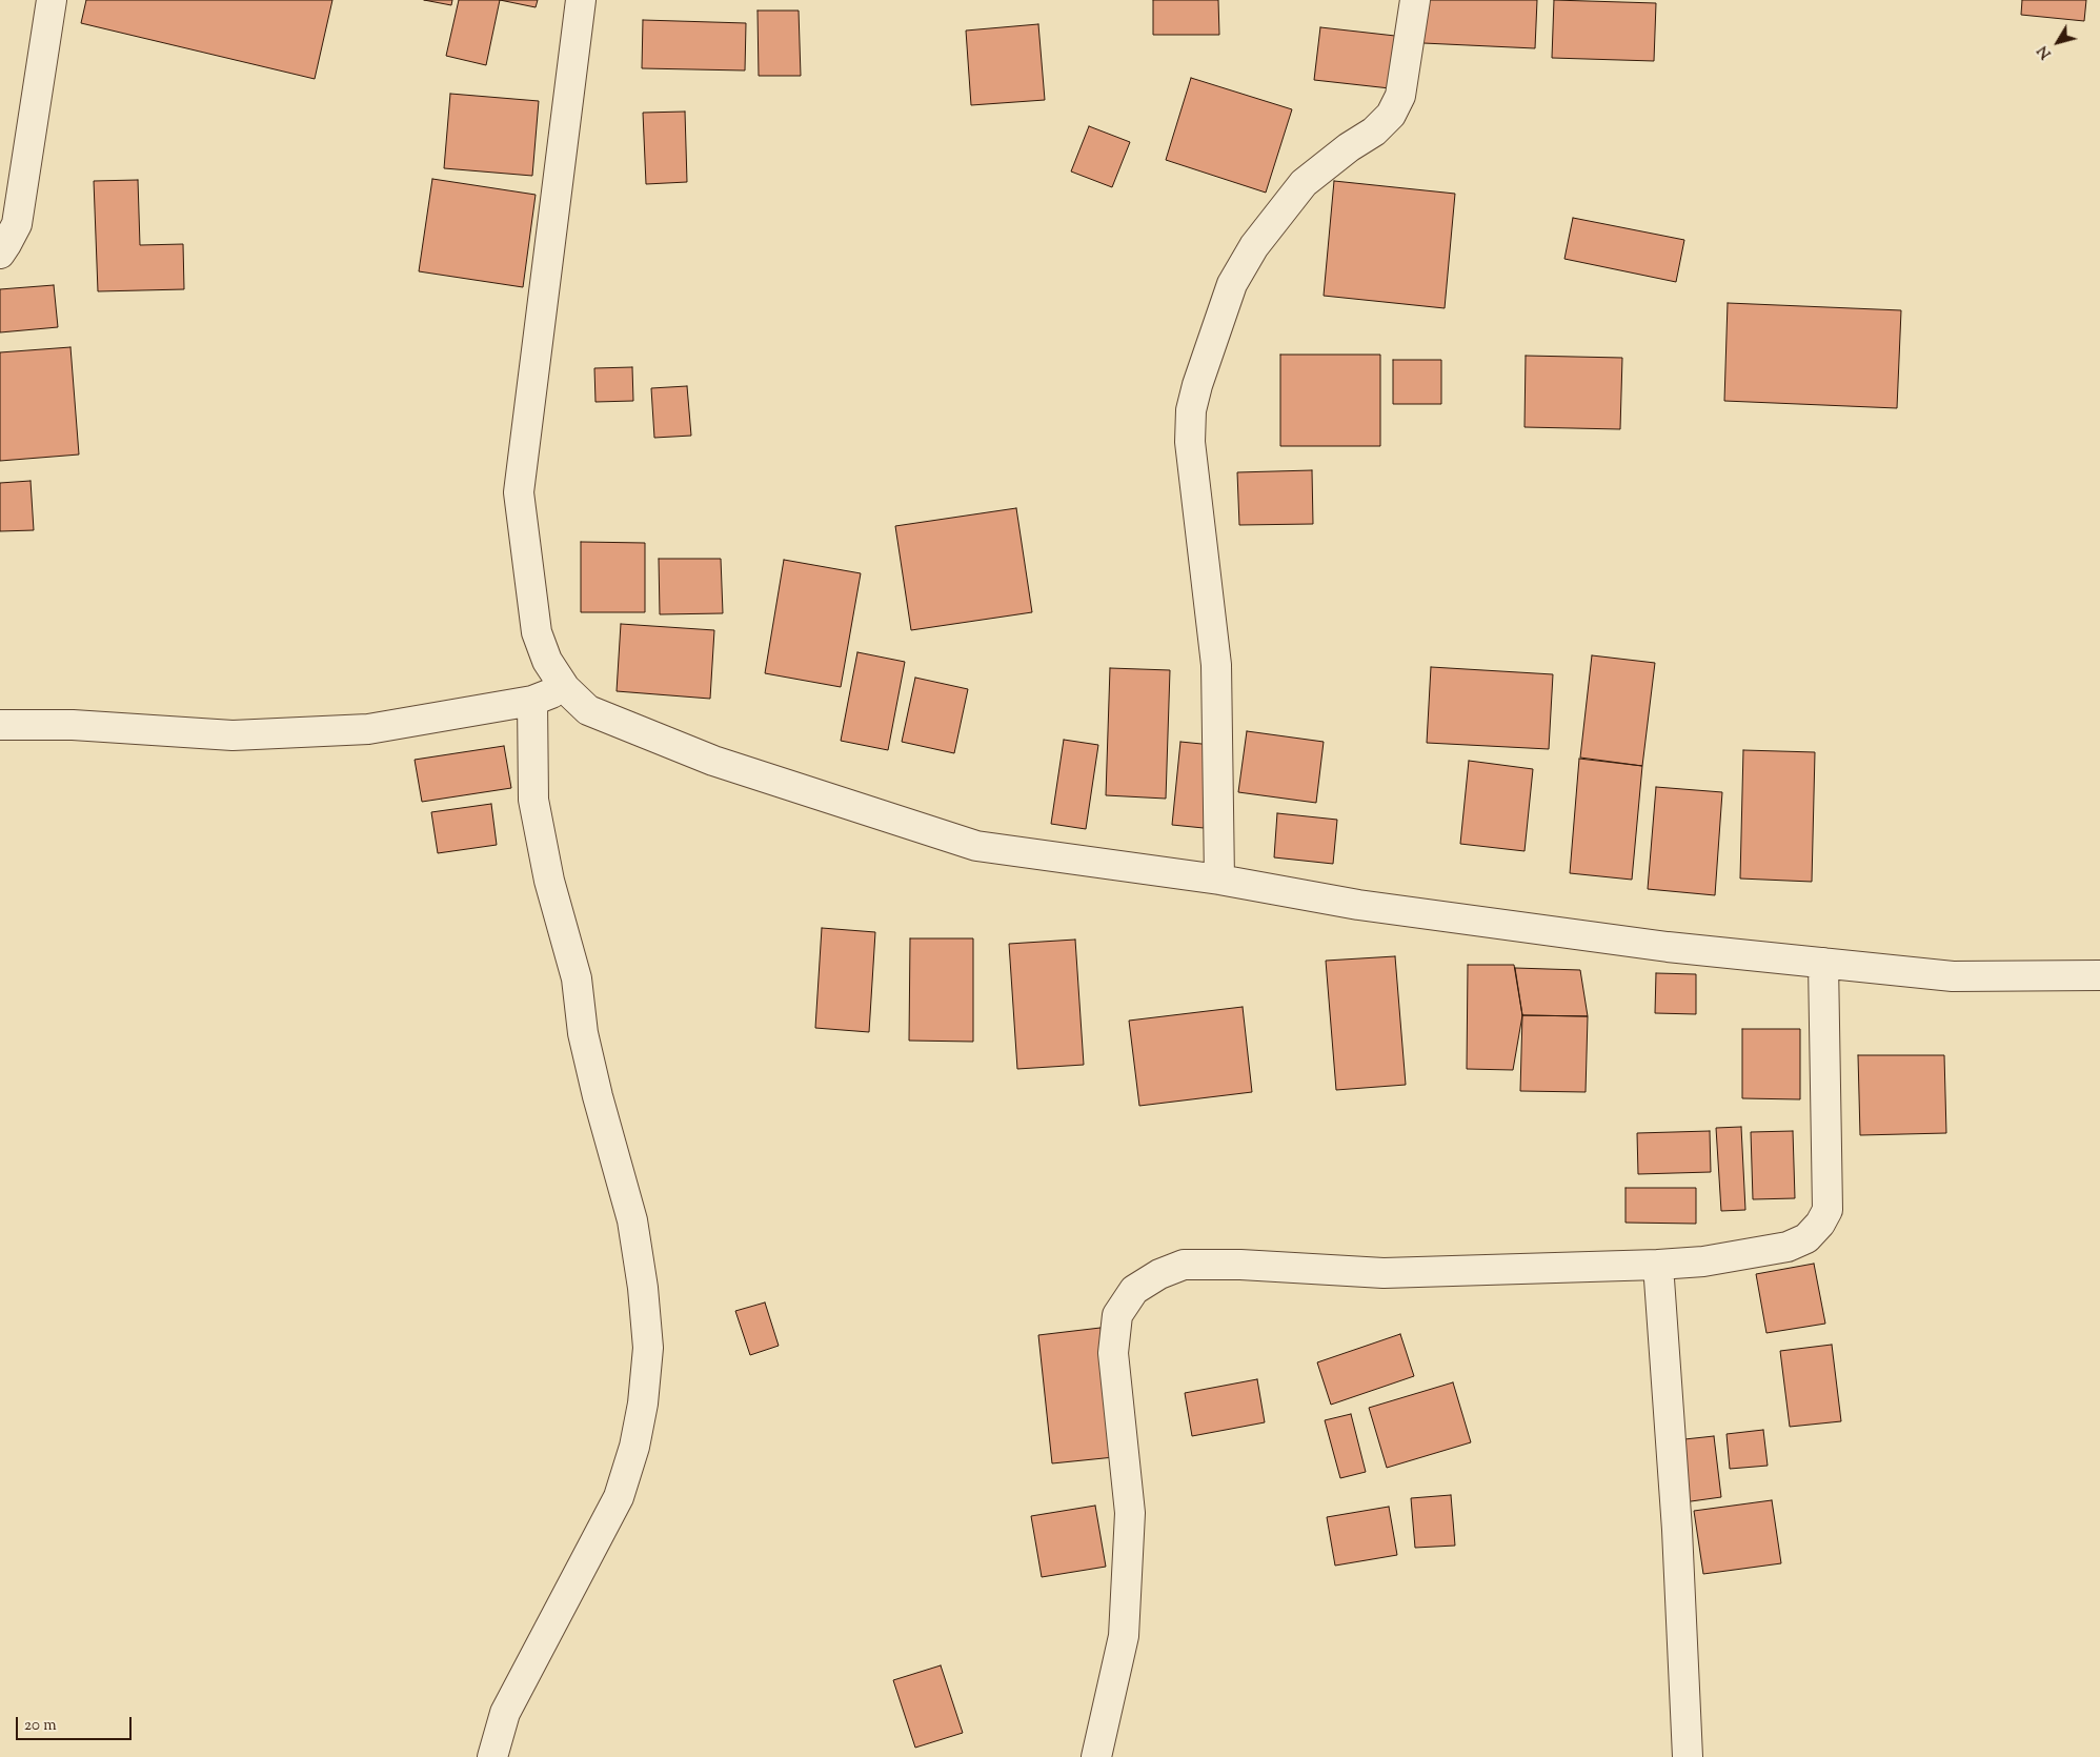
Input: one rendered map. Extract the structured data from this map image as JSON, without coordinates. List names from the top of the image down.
{
  "scale_bar": "20 m",
  "north": "bottom left"
}
